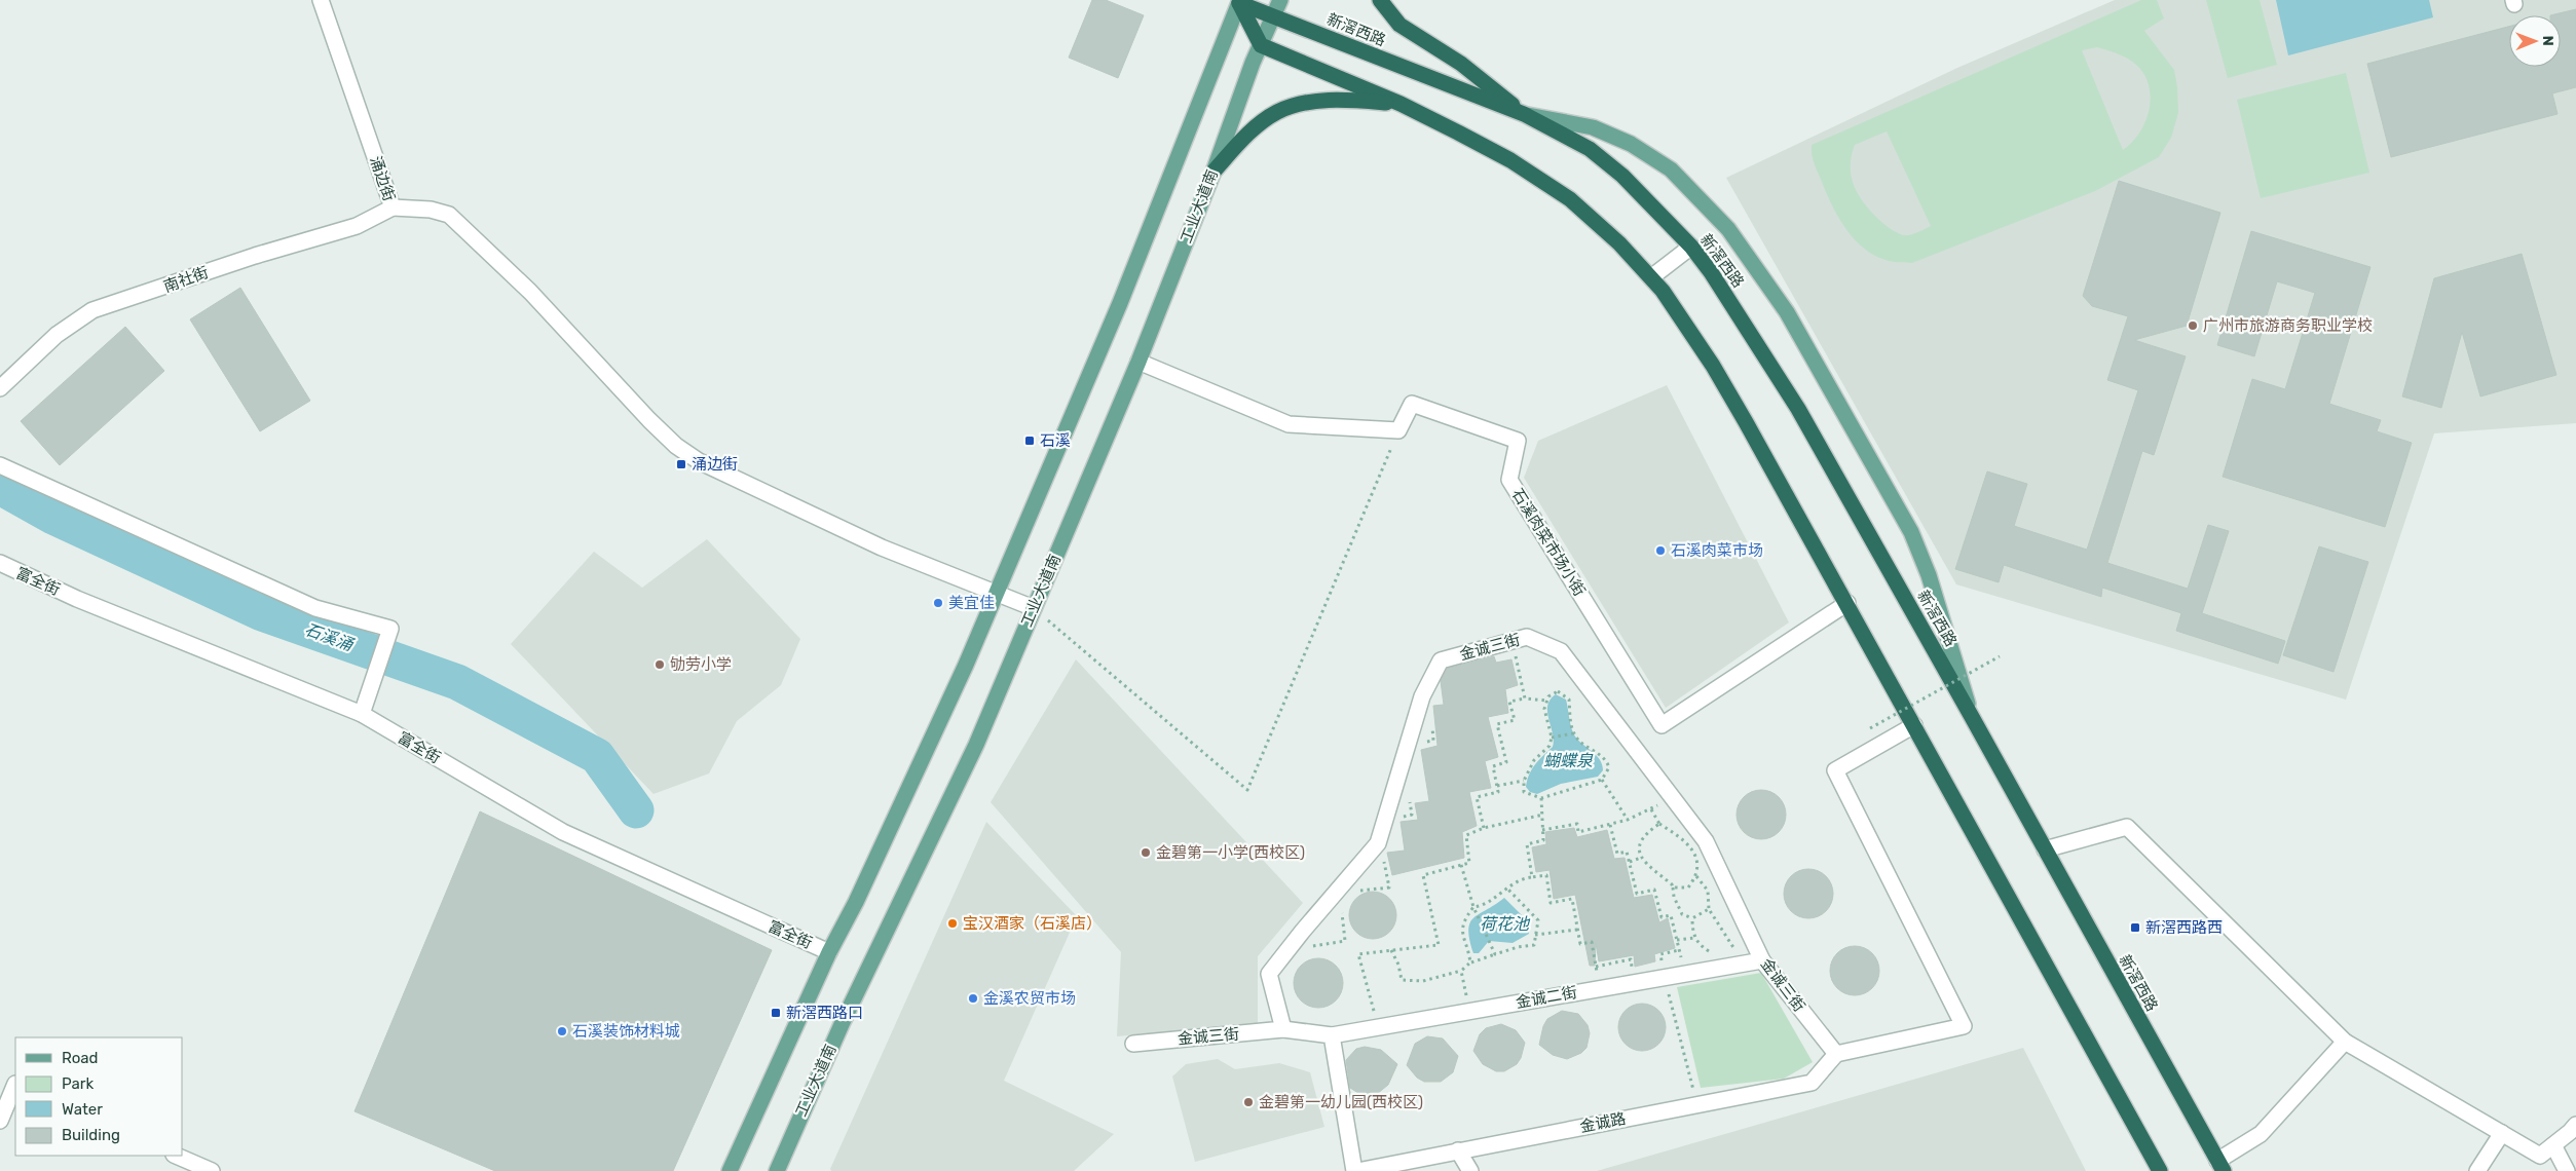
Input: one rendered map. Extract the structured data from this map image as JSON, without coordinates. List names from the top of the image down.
{
  "streets": {
    "highway": ["新滘西路"],
    "main road": ["工业大道南"],
    "street": [
      "涌边街",
      "南社街",
      "石溪肉菜市场小街",
      "富全街",
      "金诚三街",
      "金诚二街",
      "金诚路"
    ]
  },
  "crossings": [
    ["新滘西路", "工业大道南"],
    ["涌边街", "工业大道南"],
    ["涌边街", "南社街"],
    ["金诚三街", "金诚二街"],
    ["金诚三街", "金诚路"]
  ],
  "water": ["石溪涌", "蝴蝶泉", "荷花池"],
  "places": {
    "other": [
      "广州市旅游商务职业学校",
      "石溪肉菜市场",
      "美宜佳",
      "劬劳小学",
      "金碧第一小学(西校区)",
      "宝汉酒家（石溪店）",
      "金溪农贸市场",
      "石溪装饰材料城",
      "金碧第一幼儿园(西校区)"
    ],
    "transit": [
      "石溪",
      "涌边街",
      "新滘西路西",
      "新滘西路口"
    ]
  },
  "legend": [
    "Road",
    "Park",
    "Water",
    "Building"
  ],
  "north": "right"
}
